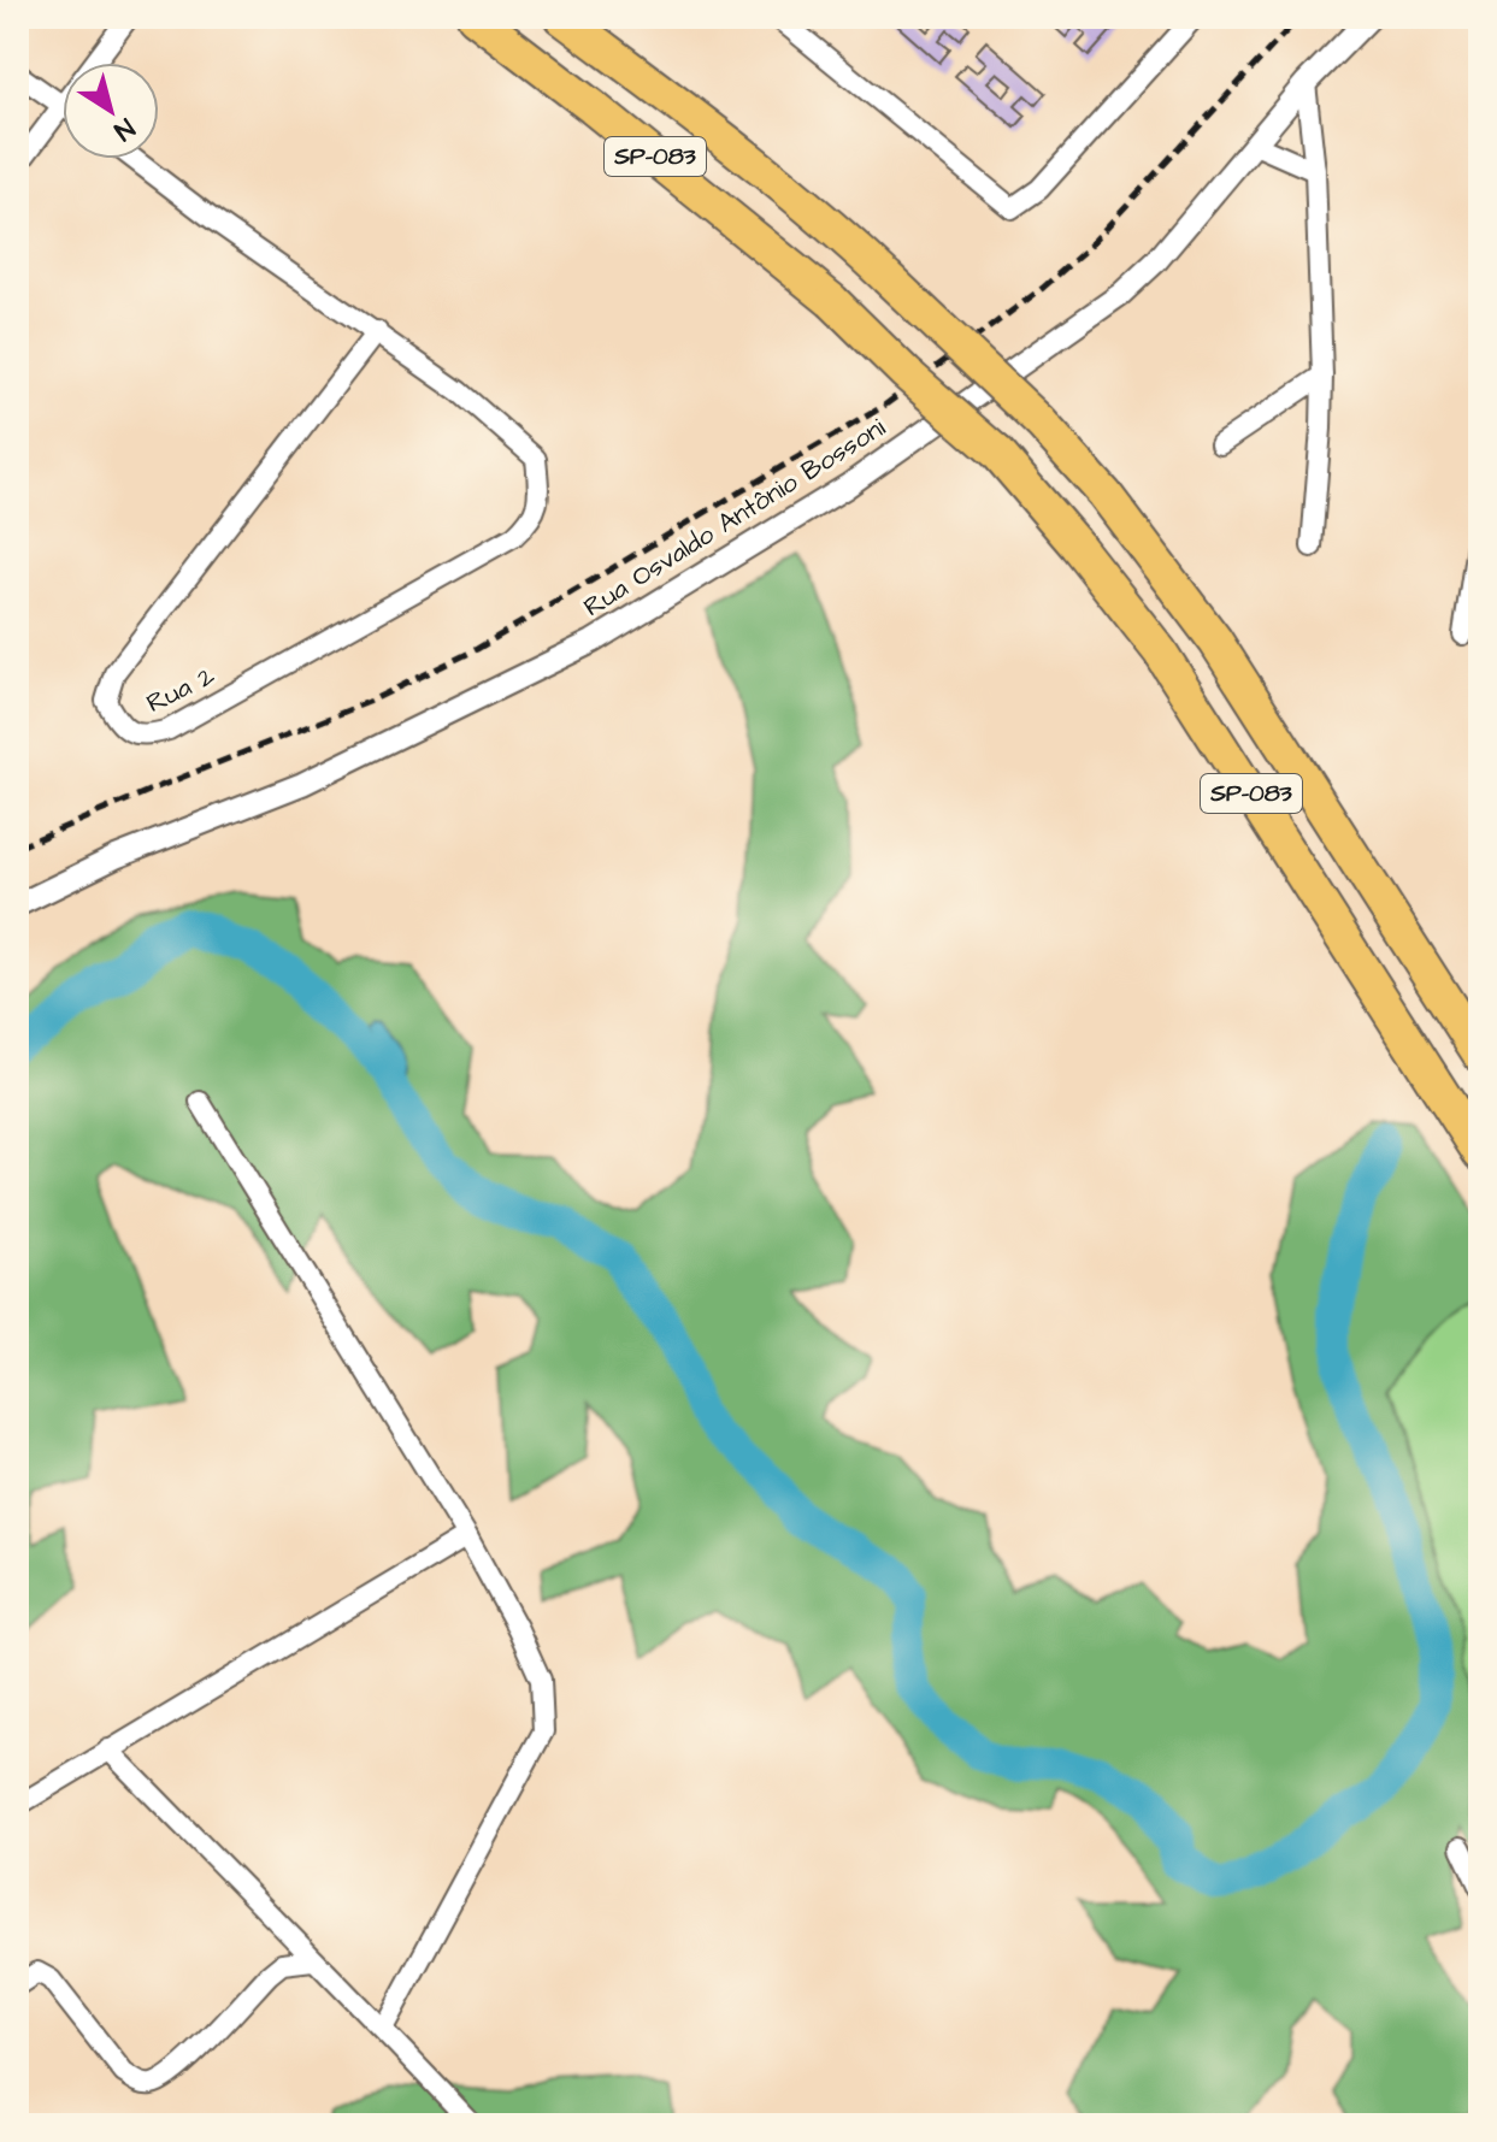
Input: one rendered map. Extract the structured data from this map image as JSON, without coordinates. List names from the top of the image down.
{
  "streets": {
    "highway": ["SP-083"],
    "street": ["Rua Osvaldo Antônio Bossoni", "Rua 2"]
  },
  "north": "bottom right"
}
